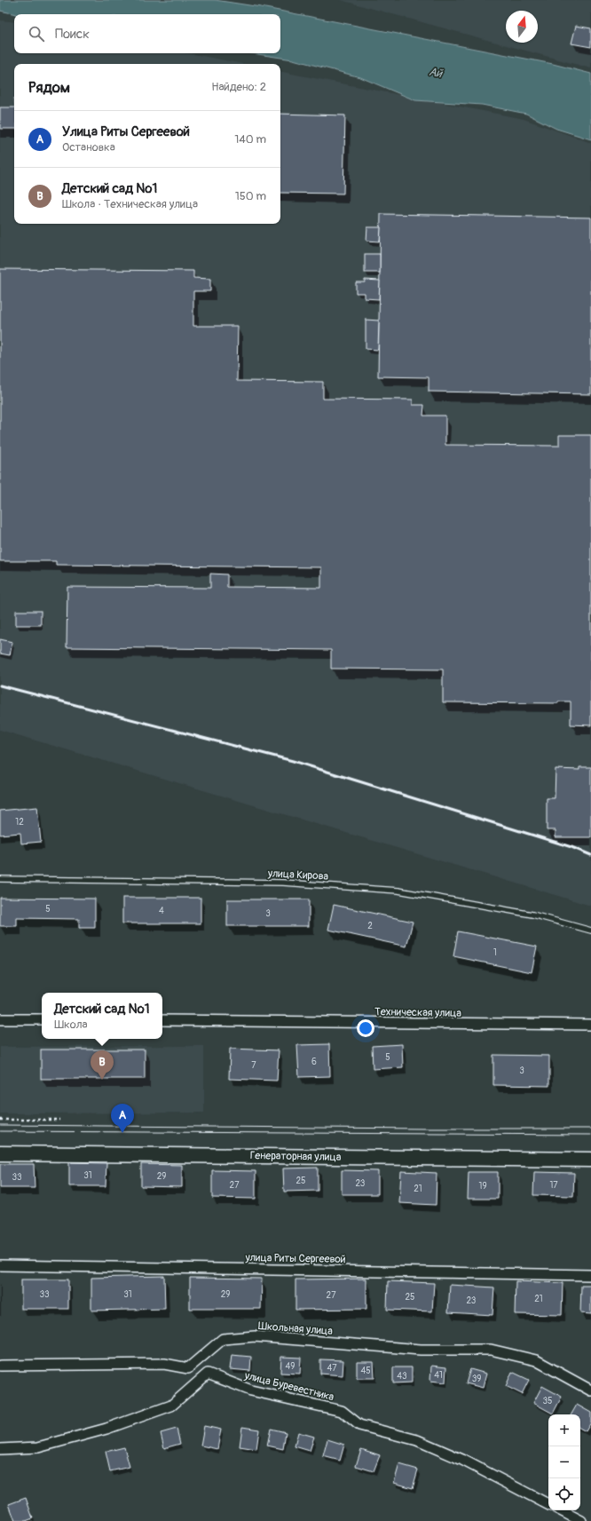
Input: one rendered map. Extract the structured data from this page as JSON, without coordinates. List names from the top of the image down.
{
  "streets": {
    "main road": ["Генераторная улица"],
    "street": [
      "Техническая улица",
      "улица Риты Сергеевой",
      "Школьная улица",
      "улица Буревестника"
    ],
    "lane": ["улица Кирова"]
  },
  "crossings": [
    ["Школьная улица", "улица Буревестника"]
  ],
  "water": ["Ай"],
  "house_numbers": [
    "12",
    "5",
    "4",
    "3",
    "2",
    "1",
    "5",
    "6",
    "7",
    "3",
    "31",
    "29",
    "33",
    "25",
    "23",
    "27",
    "17",
    "19",
    "21",
    "33",
    "31",
    "29",
    "27",
    "25",
    "21",
    "23",
    "49",
    "47",
    "45",
    "41",
    "43",
    "39",
    "35"
  ],
  "north": "top",
  "page": {
    "search": "Поиск",
    "heading": ["Рядом", "Найдено: 2"],
    "list": [
      {
        "mark": "A",
        "name": "Улица Риты Сергеевой",
        "note": "Остановка",
        "value": "140 m"
      },
      {
        "mark": "B",
        "name": "Детский сад №1",
        "note": "Школа · Техническая улица",
        "value": "150 m"
      }
    ],
    "popup": ["Детский сад №1", "Школа"],
    "pins": ["B", "A"],
    "map_buttons": ["+", "−"]
  }
}
